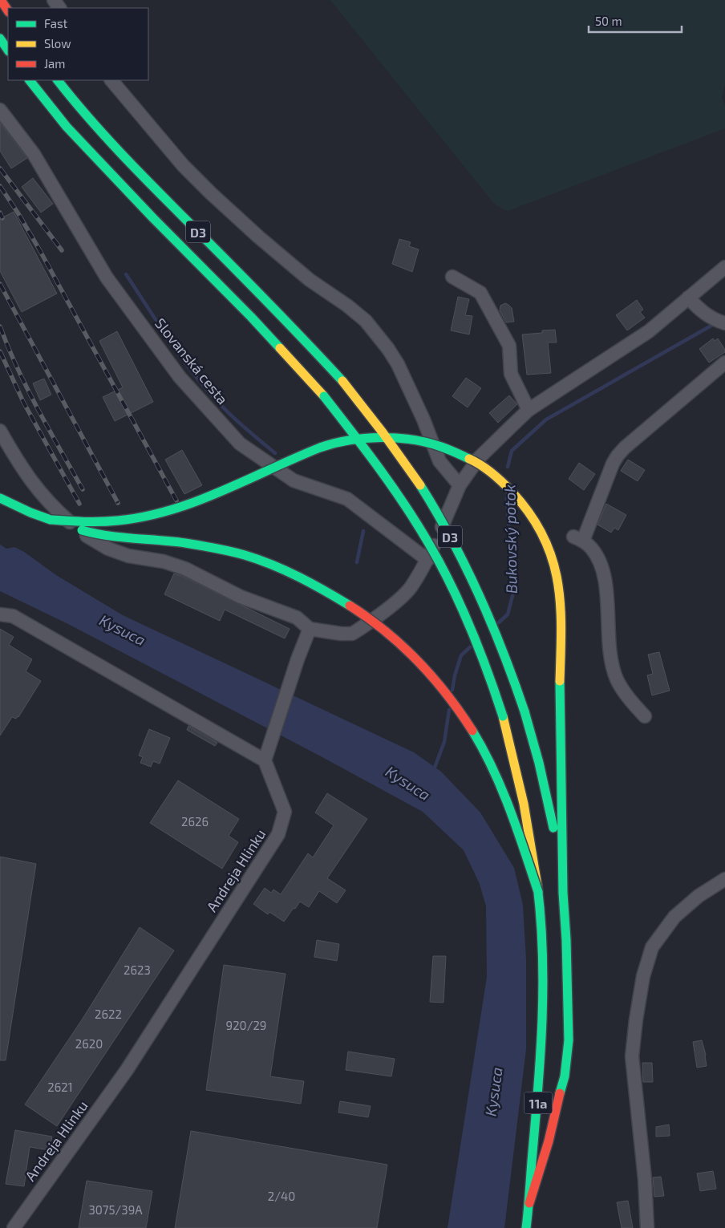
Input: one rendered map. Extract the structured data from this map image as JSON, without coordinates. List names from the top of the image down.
{
  "streets": {
    "main road": ["D3", "11a"],
    "street": ["Slovanská cesta", "Andreja Hlinku"]
  },
  "crossings": [
    ["D3", "11a"]
  ],
  "water": ["Bukovský potok", "Kysuca"],
  "house_numbers": [
    "2626",
    "2623",
    "2622",
    "920/29",
    "2620",
    "2621",
    "2/40",
    "3075/39A"
  ],
  "legend": ["Fast", "Slow", "Jam"],
  "scale_bar": "50 m"
}
